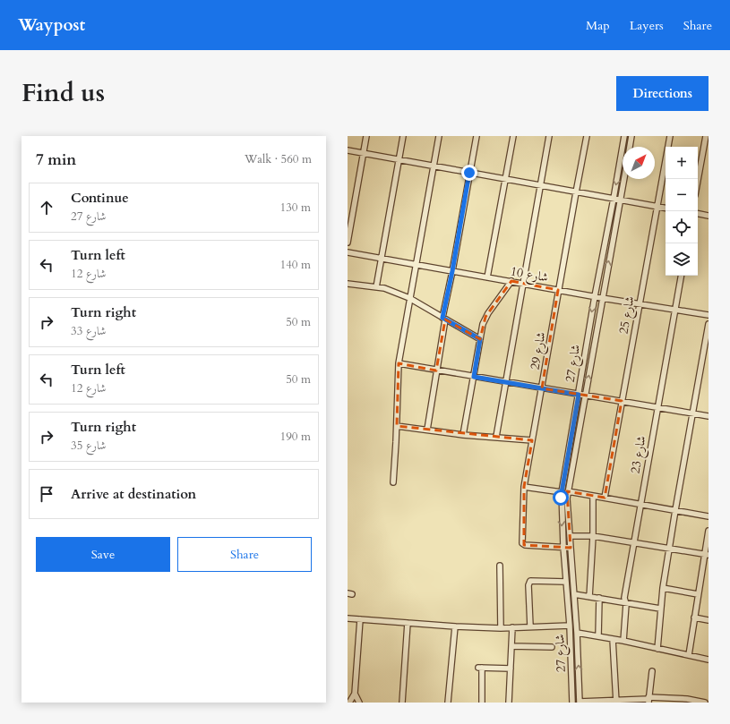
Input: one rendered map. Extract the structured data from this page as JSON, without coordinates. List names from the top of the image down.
{
  "streets": {
    "street": [
      "شارع 10",
      "شارع 25",
      "شارع 29",
      "شارع 27",
      "شارع 23"
    ]
  },
  "crossings": [
    ["شارع 10", "شارع 25"],
    ["شارع 10", "شارع 29"],
    ["شارع 10", "شارع 27"],
    ["شارع 10", "شارع 23"],
    ["شارع 29", "شارع 27"]
  ],
  "north": "top right",
  "page": {
    "header": "Waypost",
    "nav": ["Map", "Layers", "Share"],
    "title": "Find us",
    "buttons": [
      "Directions",
      ["Save", "Share"]
    ],
    "heading": ["7 min", "Walk · 560 m"],
    "map_buttons": ["+", "−"],
    "list": [
      ["Continue", "شارع 27", "130 m"],
      ["Turn left", "شارع 12", "140 m"],
      ["Turn right", "شارع 33", "50 m"],
      ["Turn left", "شارع 12", "50 m"],
      ["Turn right", "شارع 35", "190 m"],
      "Arrive at destination"
    ]
  }
}
